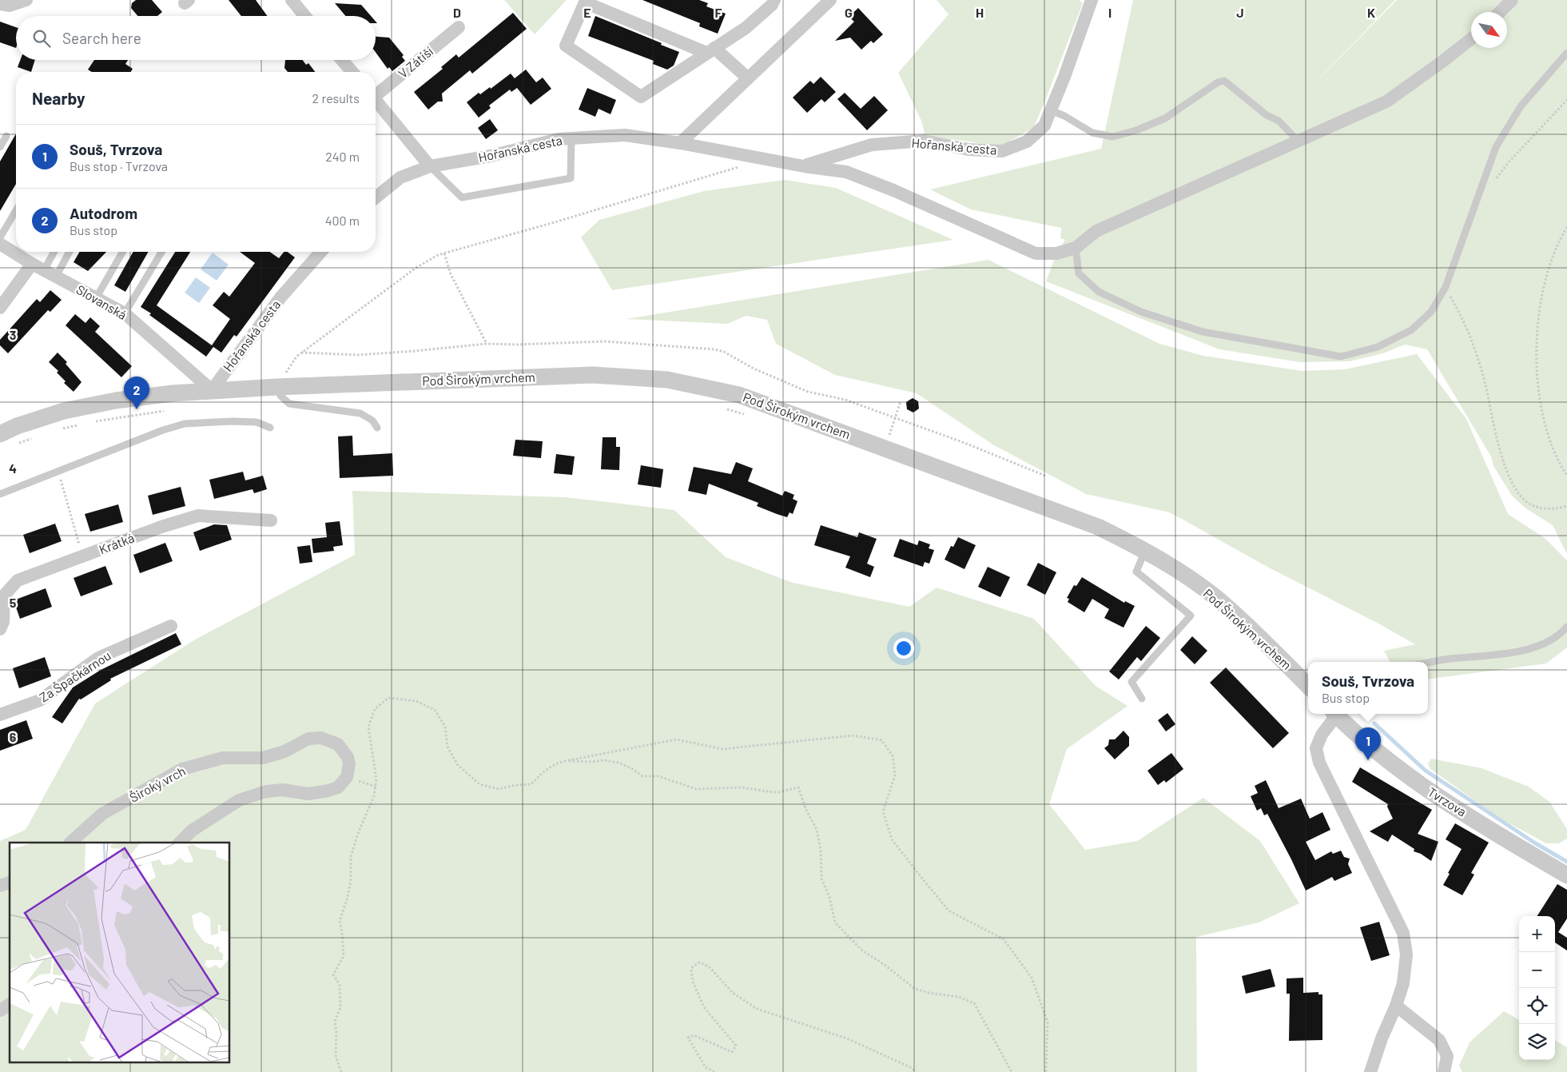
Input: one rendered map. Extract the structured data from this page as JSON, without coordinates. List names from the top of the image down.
{
  "streets": {
    "street": [
      "V Zátiší",
      "Hořanská cesta",
      "Slovanská",
      "Pod Širokým vrchem",
      "Krátká",
      "Za Špačkárnou",
      "Široký vrch",
      "Tvrzova"
    ]
  },
  "crossings": [
    ["V Zátiší", "Hořanská cesta"],
    ["Hořanská cesta", "Slovanská"],
    ["Hořanská cesta", "Pod Širokým vrchem"],
    ["Slovanská", "Pod Širokým vrchem"]
  ],
  "north": "bottom right",
  "page": {
    "search": "Search here",
    "heading": ["Nearby", "2 results"],
    "list": [
      {
        "mark": "1",
        "name": "Souš, Tvrzova",
        "note": "Bus stop · Tvrzova",
        "value": "240 m"
      },
      {
        "mark": "2",
        "name": "Autodrom",
        "note": "Bus stop",
        "value": "400 m"
      }
    ],
    "pins": ["2", "1"],
    "popup": ["Souš, Tvrzova", "Bus stop"],
    "map_buttons": ["+", "−"]
  },
  "grid": {
    "columns": [
      "D",
      "E",
      "F",
      "G",
      "H",
      "I",
      "J",
      "K"
    ],
    "rows": [
      "3",
      "4",
      "5",
      "6"
    ]
  }
}
